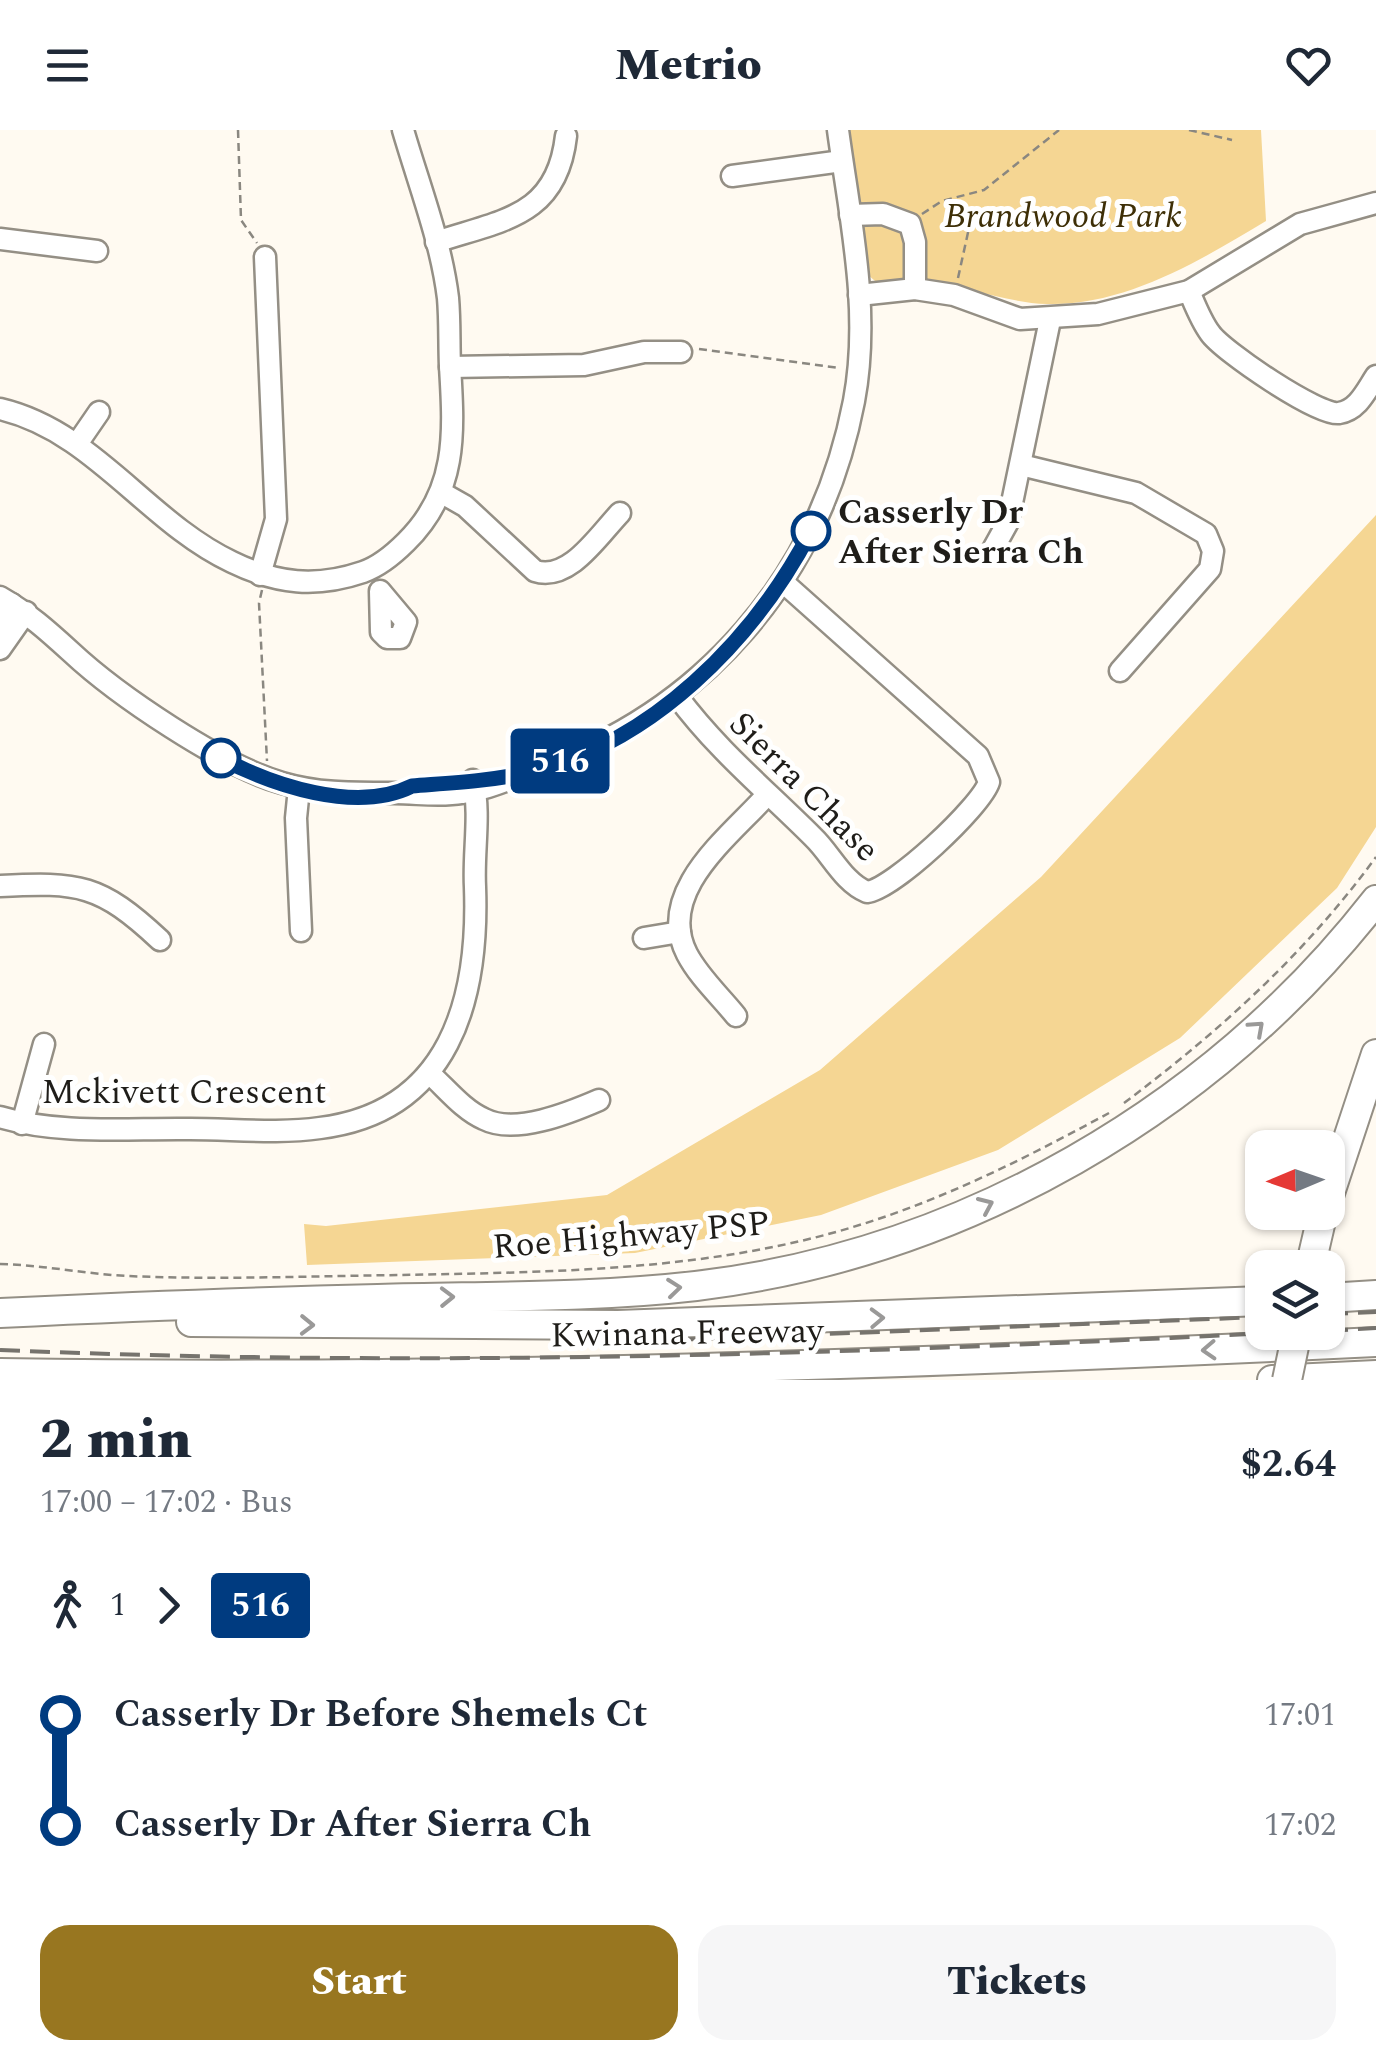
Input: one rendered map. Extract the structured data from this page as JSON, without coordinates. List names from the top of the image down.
{
  "streets": {
    "highway": ["Kwinana Freeway"],
    "street": ["Sierra Chase", "Mckivett Crescent"],
    "path": ["Roe Highway PSP"]
  },
  "parks": ["Brandwood Park"],
  "places": ["Casserly Dr After Sierra Ch"],
  "lines": ["bus line 516"],
  "north": "left",
  "page": {
    "header": "Metrio",
    "on_map": "516",
    "heading": ["2 min", "17:00 – 17:02 · Bus", "$2.64"],
    "legs": ["1", "516"],
    "list": [
      {
        "name": "Casserly Dr Before Shemels Ct",
        "value": "17:01"
      },
      {
        "name": "Casserly Dr After Sierra Ch",
        "value": "17:02"
      }
    ],
    "buttons": ["Start", "Tickets"]
  }
}
